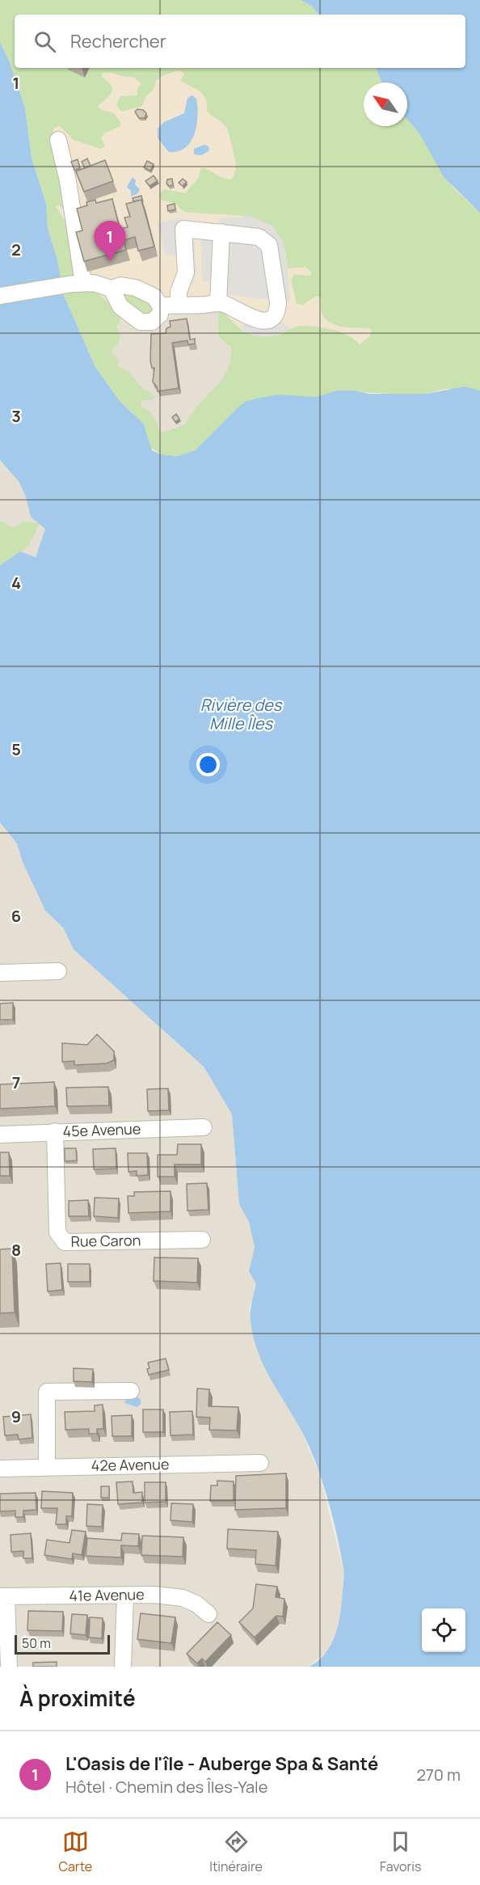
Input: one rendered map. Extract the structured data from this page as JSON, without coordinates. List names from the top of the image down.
{
  "streets": {
    "street": [
      "45e Avenue",
      "Rue Caron",
      "42e Avenue",
      "41e Avenue"
    ]
  },
  "crossings": [
    ["45e Avenue", "Rue Caron"]
  ],
  "water": ["Rivière des Mille Îles"],
  "scale_bar": "50 m",
  "north": "top left",
  "page": {
    "search": "Rechercher",
    "pins": "1",
    "scale": "50 m",
    "heading": "À proximité",
    "list": [
      {
        "mark": "1",
        "name": "L'Oasis de l'île - Auberge Spa & Santé",
        "note": "Hôtel · Chemin des Îles-Yale",
        "value": "270 m"
      }
    ],
    "nav": ["Carte", "Itinéraire", "Favoris"]
  },
  "grid": {
    "rows": [
      "1",
      "2",
      "3",
      "4",
      "5",
      "6",
      "7",
      "8",
      "9"
    ]
  }
}
